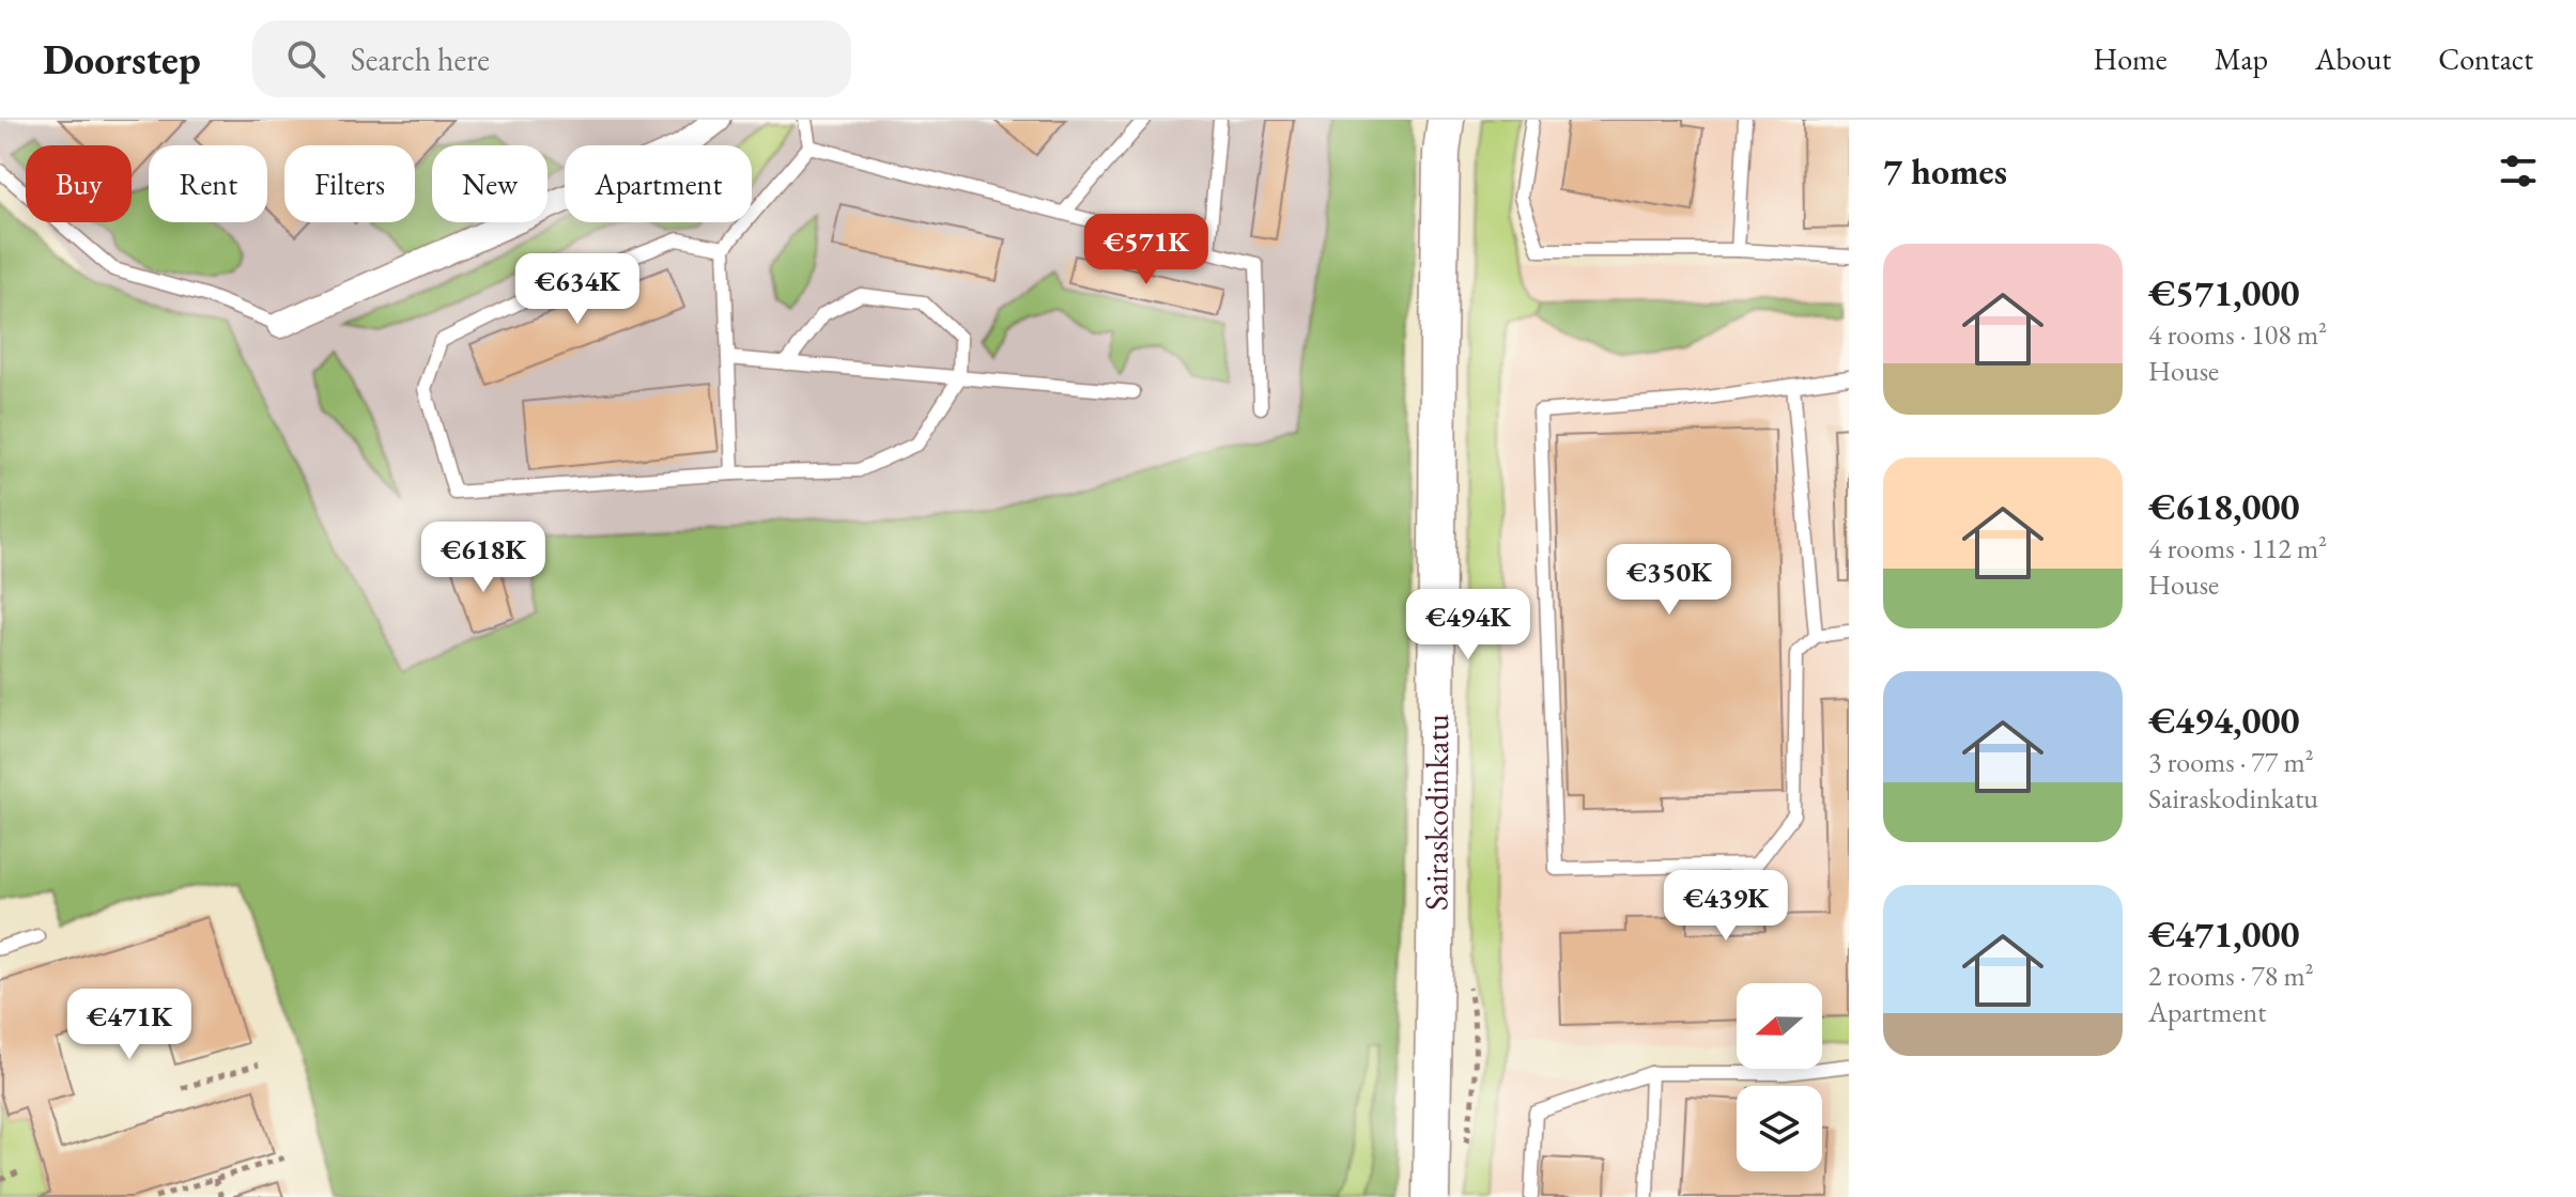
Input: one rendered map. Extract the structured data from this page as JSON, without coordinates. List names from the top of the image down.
{
  "streets": {
    "main road": ["Sairaskodinkatu"]
  },
  "north": "left",
  "page": {
    "header": "Doorstep",
    "search": "Search here",
    "nav": [
      "Home",
      "Map",
      "About",
      "Contact"
    ],
    "heading": "7 homes",
    "chip": [
      "Buy",
      "Rent",
      "Filters",
      "New",
      "Apartment"
    ],
    "price": [
      "€571K",
      "€634K",
      "€618K",
      "€350K",
      "€494K",
      "€439K",
      "€471K"
    ],
    "list": [
      {
        "name": "€571,000",
        "note": "4 rooms · 108 m² · House"
      },
      {
        "name": "€618,000",
        "note": "4 rooms · 112 m² · House"
      },
      {
        "name": "€494,000",
        "note": "3 rooms · 77 m² · Sairaskodinkatu"
      },
      {
        "name": "€471,000",
        "note": "2 rooms · 78 m² · Apartment"
      }
    ]
  }
}
